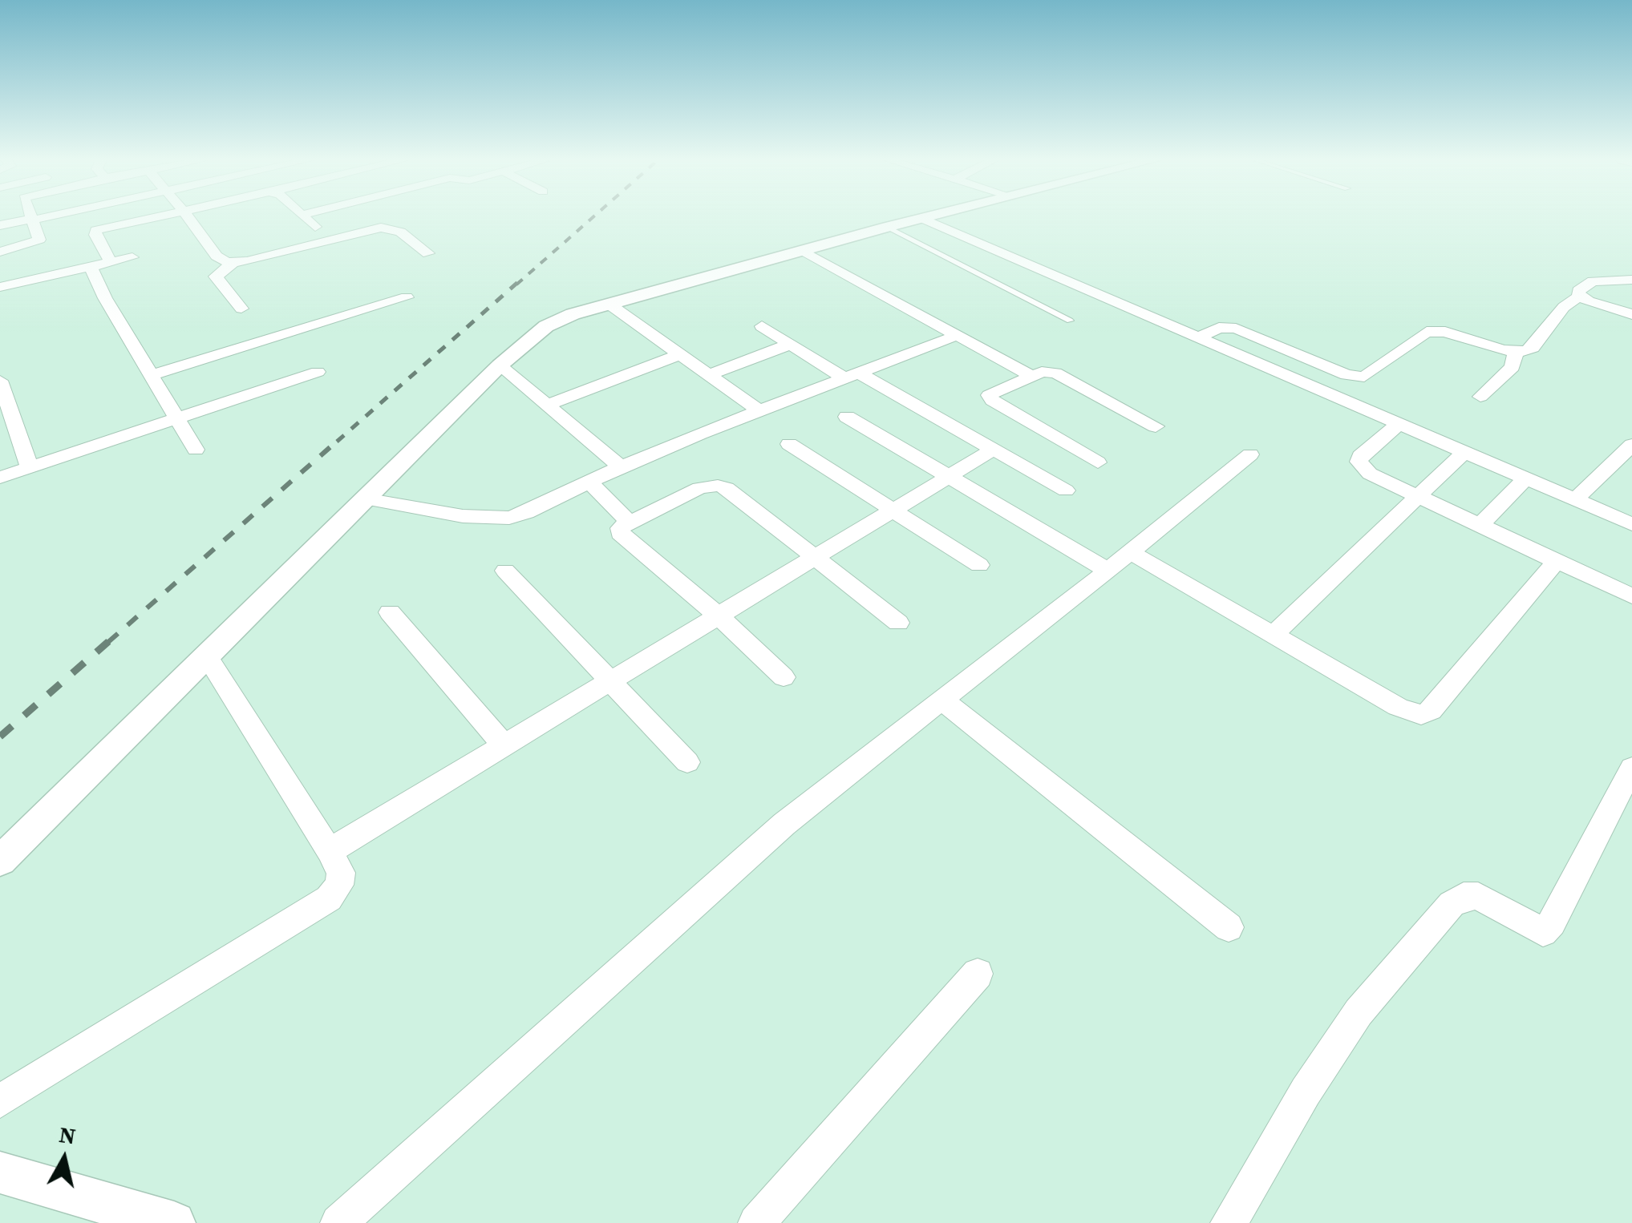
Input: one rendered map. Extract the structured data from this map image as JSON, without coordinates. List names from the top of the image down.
{
  "north": "top"
}
